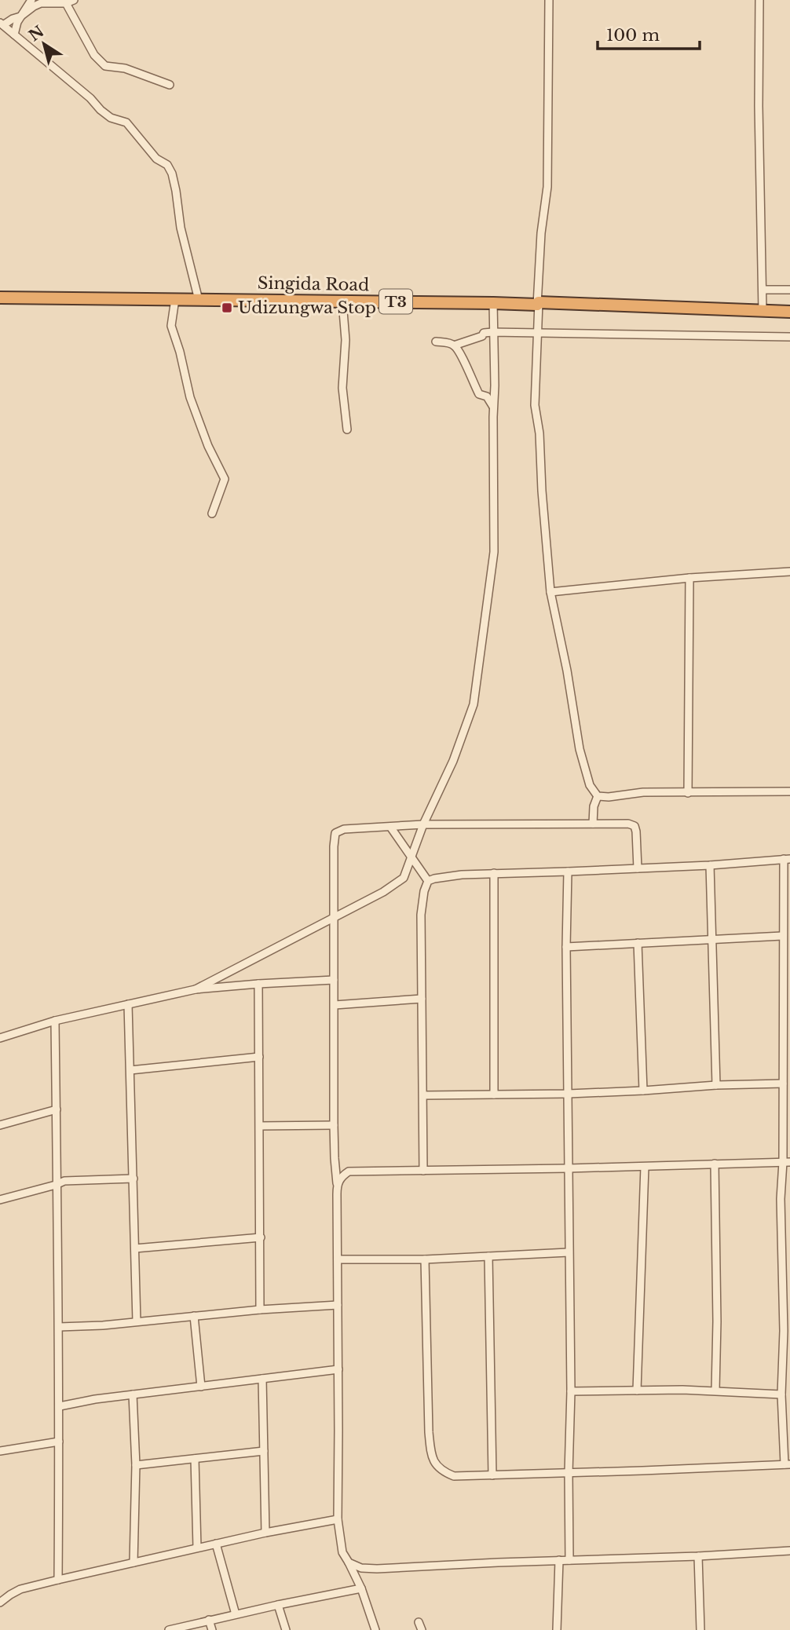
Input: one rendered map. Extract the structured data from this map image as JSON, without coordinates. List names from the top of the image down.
{
  "streets": {
    "highway": ["Singida Road", "T3"]
  },
  "places": {
    "transit": ["Udizungwa Stop"]
  },
  "scale_bar": "100 m",
  "north": "top left"
}
